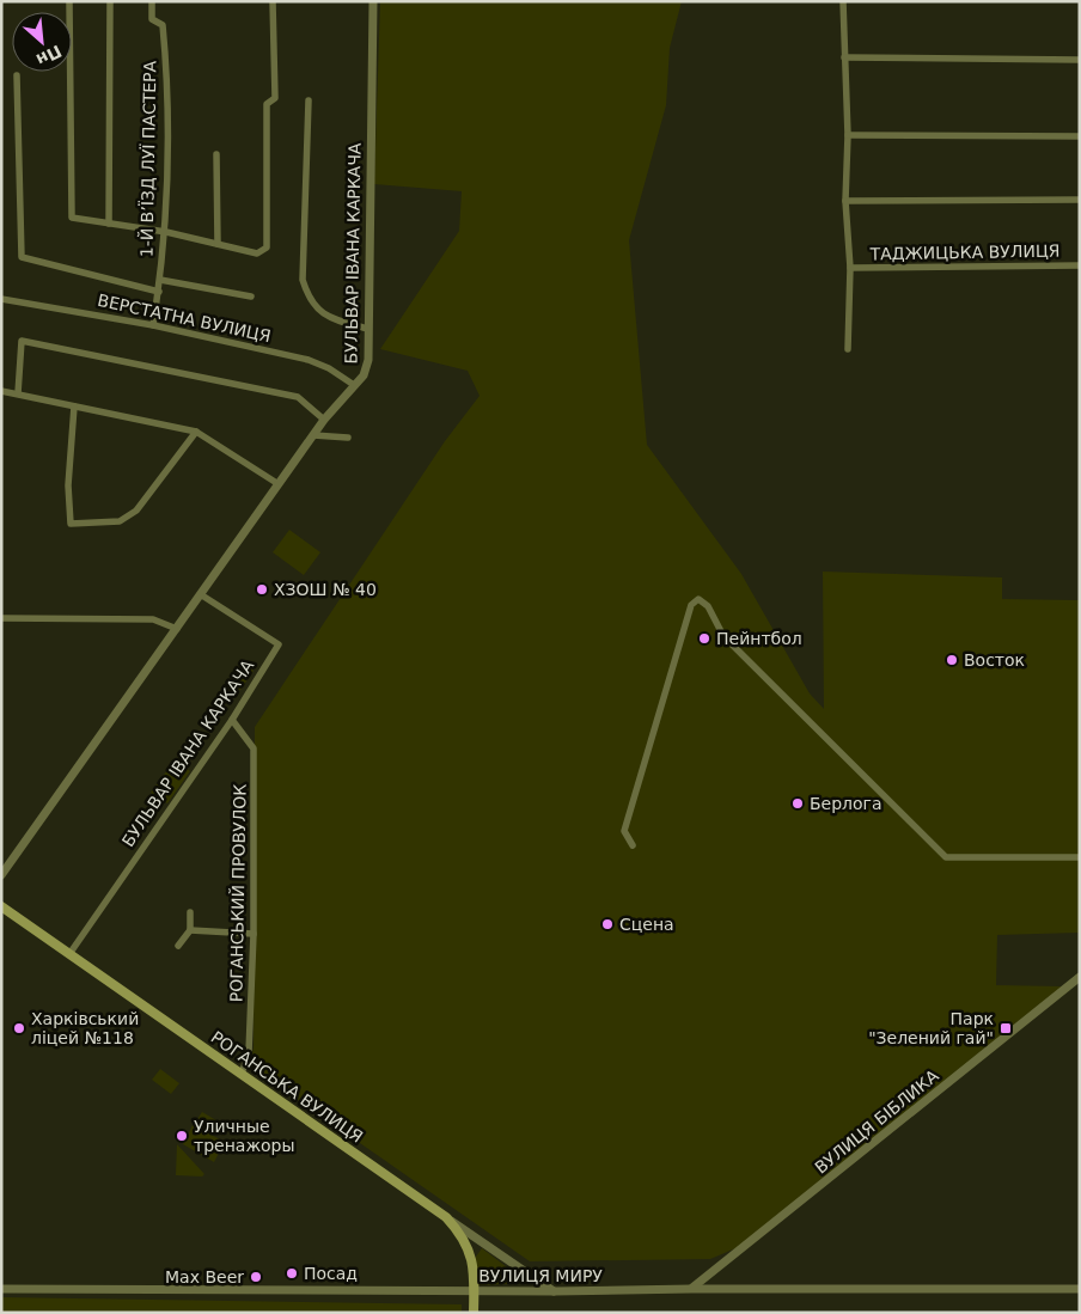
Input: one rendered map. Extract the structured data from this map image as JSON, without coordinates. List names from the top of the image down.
{
  "streets": {
    "main road": ["РОГАНСЬКА ВУЛИЦЯ"],
    "street": [
      "1-Й В’ЇЗД ЛУЇ ПАСТЕРА",
      "ТАДЖИЦЬКА ВУЛИЦЯ",
      "БУЛЬВАР ІВАНА КАРКАЧА",
      "ВЕРСТАТНА ВУЛИЦЯ",
      "РОГАНСЬКИЙ ПРОВУЛОК",
      "ВУЛИЦЯ БІБЛИКА",
      "ВУЛИЦЯ МИРУ"
    ]
  },
  "crossings": [
    ["1-Й В’ЇЗД ЛУЇ ПАСТЕРА", "ВЕРСТАТНА ВУЛИЦЯ"],
    ["БУЛЬВАР ІВАНА КАРКАЧА", "ВЕРСТАТНА ВУЛИЦЯ"],
    ["БУЛЬВАР ІВАНА КАРКАЧА", "РОГАНСЬКИЙ ПРОВУЛОК"],
    ["БУЛЬВАР ІВАНА КАРКАЧА", "РОГАНСЬКА ВУЛИЦЯ"],
    ["РОГАНСЬКИЙ ПРОВУЛОК", "РОГАНСЬКА ВУЛИЦЯ"],
    ["РОГАНСЬКА ВУЛИЦЯ", "ВУЛИЦЯ МИРУ"],
    ["ВУЛИЦЯ БІБЛИКА", "ВУЛИЦЯ МИРУ"]
  ],
  "places": {
    "other": [
      "ХЗОШ № 40",
      "Пейнтбол",
      "Восток",
      "Берлога",
      "Сцена",
      "Харківський ліцей №118",
      "Уличные тренажоры",
      "Посад",
      "Max Beer"
    ],
    "transit": ["Парк \"Зелений гай\""]
  },
  "north": "bottom right"
}
